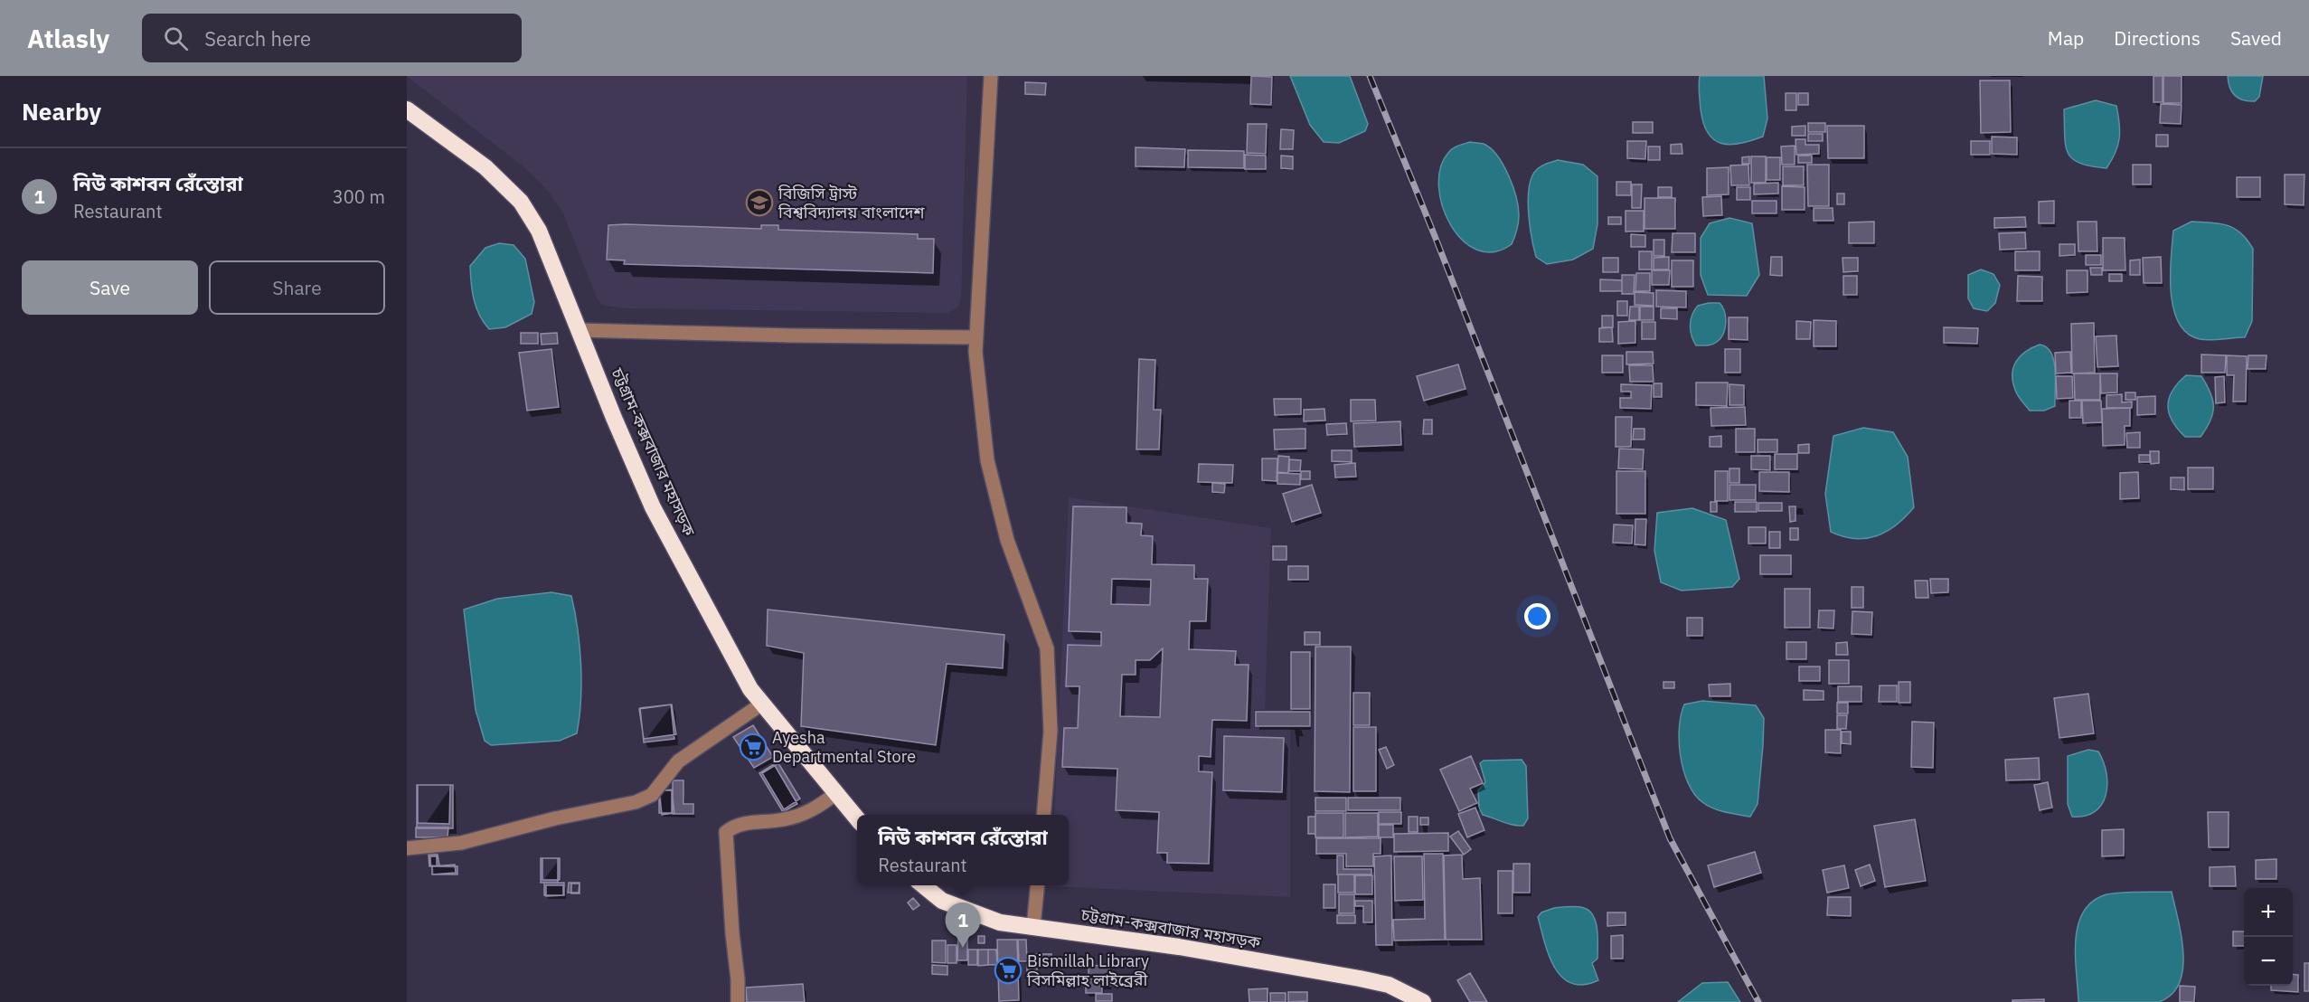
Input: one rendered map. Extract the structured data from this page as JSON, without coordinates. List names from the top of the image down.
{
  "streets": {
    "highway": ["চট্টগ্রাম-কক্সবাজার মহাসড়ক"]
  },
  "places": {
    "school or university": ["বিজিসি ট্রাস্ট বিশ্ববিদ্যালয় বাংলাদেশ"],
    "supermarket": ["Ayesha Departmental Store", "Bismillah Library বিসমিল্লাহ লাইব্রেরী"]
  },
  "page": {
    "header": "Atlasly",
    "search": "Search here",
    "nav": ["Map", "Directions", "Saved"],
    "heading": "Nearby",
    "list": [
      {
        "mark": "1",
        "name": "নিউ কাশবন রেঁস্তোরা",
        "note": "Restaurant",
        "value": "300 m"
      }
    ],
    "buttons": ["Save", "Share"],
    "popup": ["নিউ কাশবন রেঁস্তোরা", "Restaurant"],
    "map_buttons": ["+", "−"],
    "pins": "1"
  }
}
